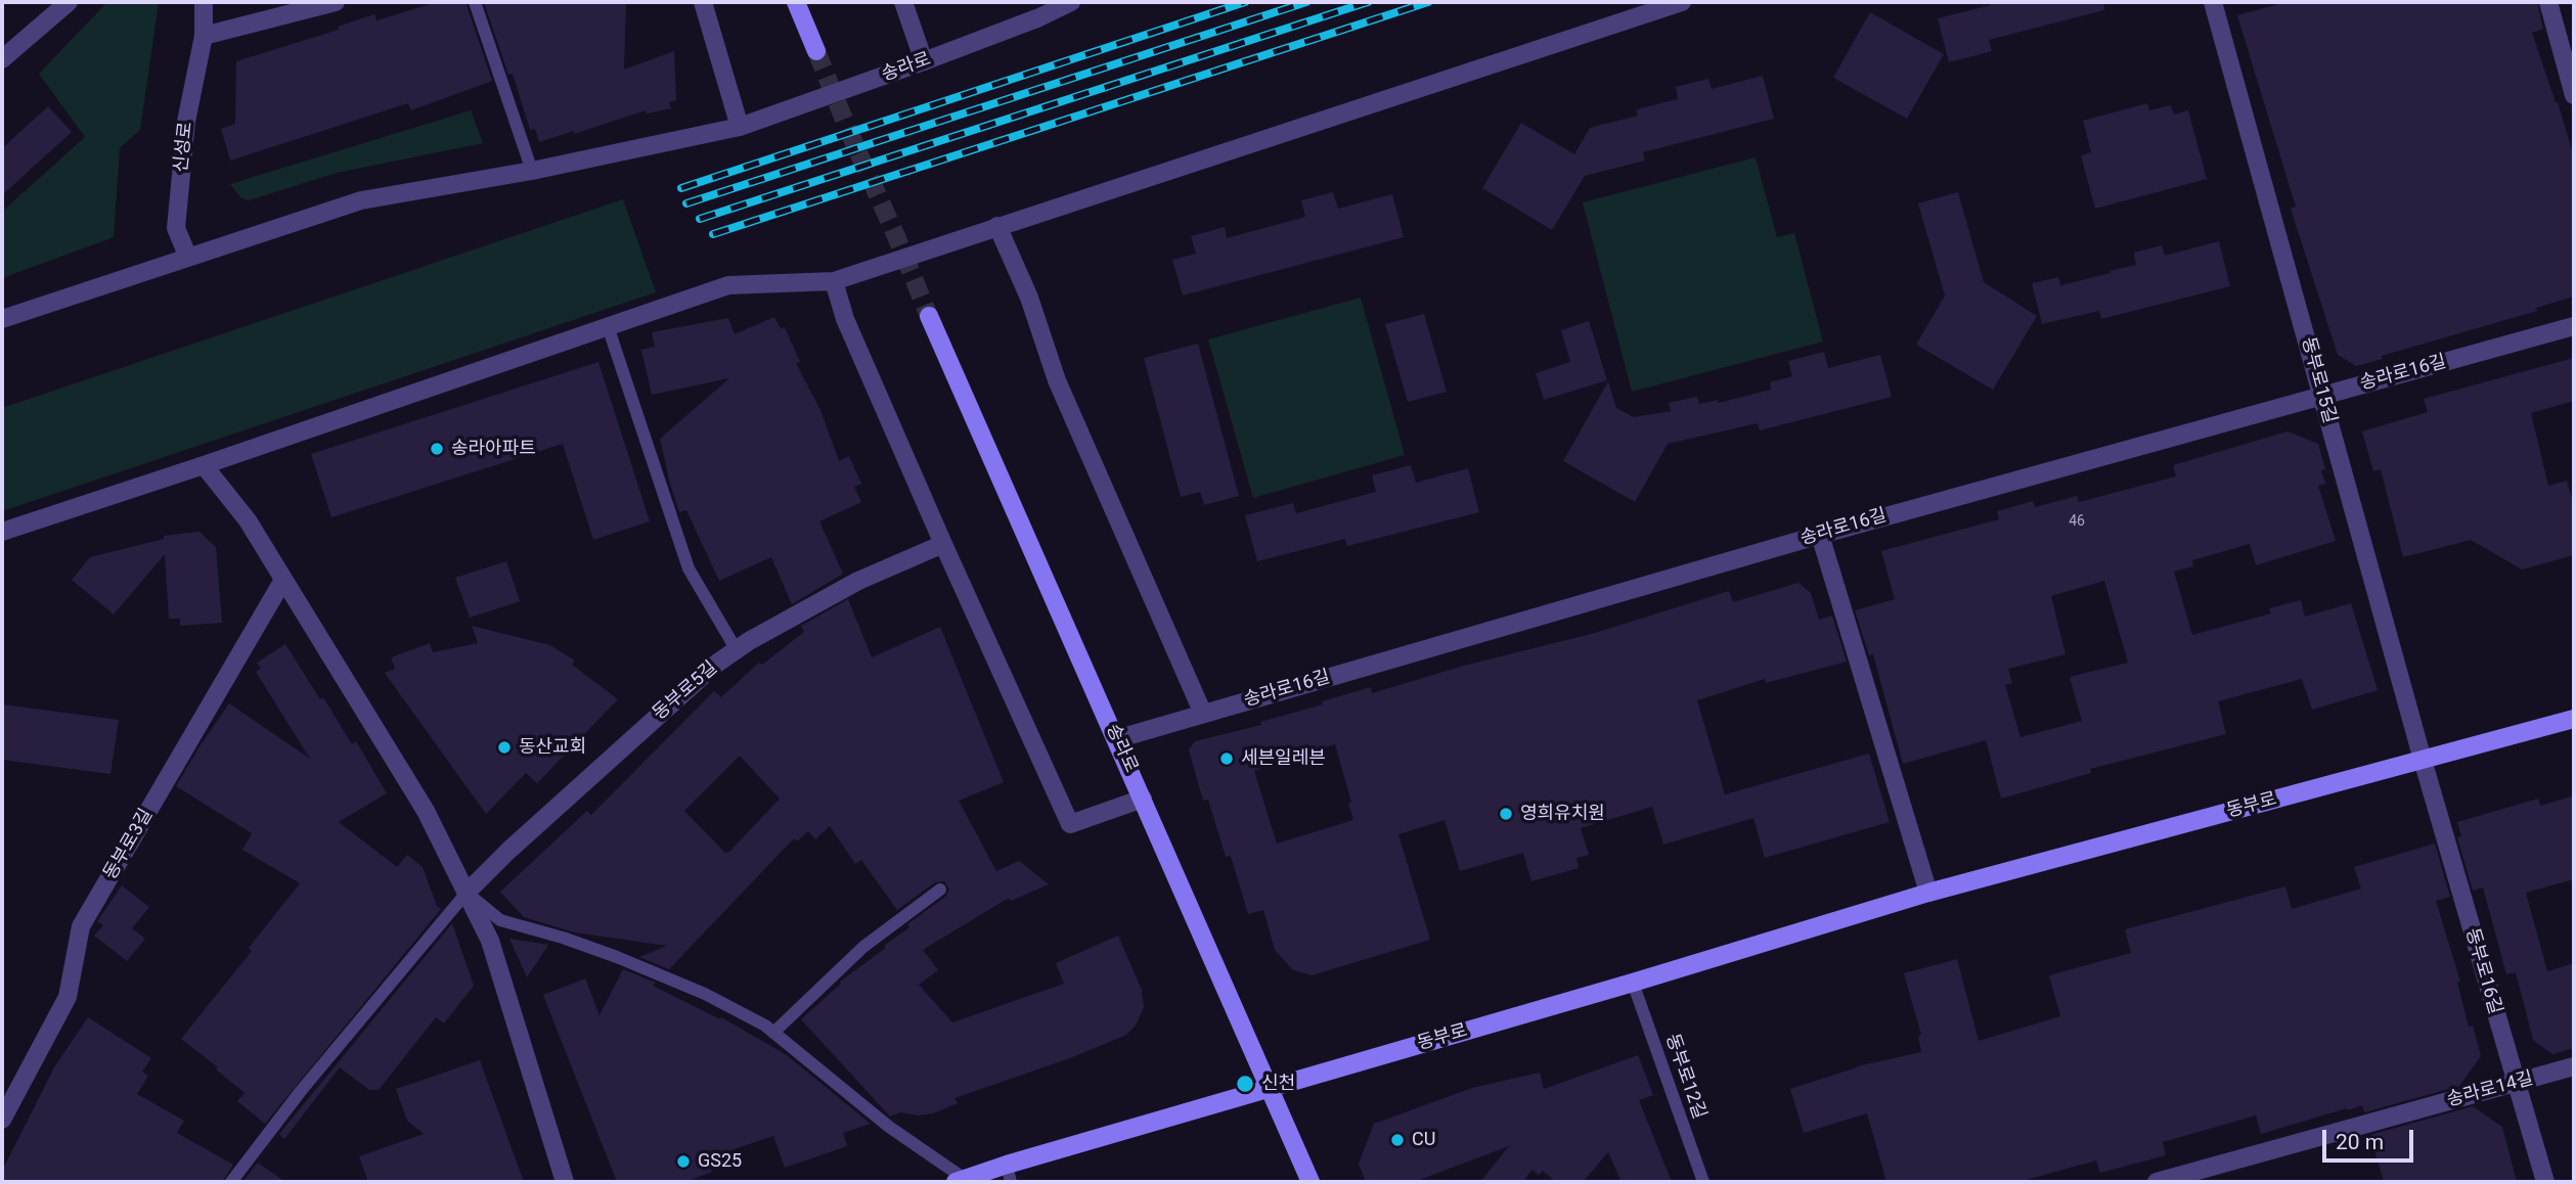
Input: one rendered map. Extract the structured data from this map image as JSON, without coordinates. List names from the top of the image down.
{
  "streets": {
    "main road": ["송라로", "동부로"],
    "street": [
      "신성로",
      "송라로16길",
      "동부로15길",
      "동부로5길",
      "동부로3길",
      "동부로16길",
      "송라로14길"
    ],
    "lane": ["동부로12길"]
  },
  "crossings": [
    ["송라로", "신성로"],
    ["송라로", "송라로16길"],
    ["송라로", "동부로"],
    ["송라로16길", "동부로15길"],
    ["동부로15길", "동부로"],
    ["동부로15길", "동부로16길"],
    ["동부로", "동부로16길"],
    ["동부로", "동부로12길"],
    ["동부로16길", "송라로14길"]
  ],
  "places": [
    "송라아파트",
    "동산교회",
    "세븐일레븐",
    "영희유치원",
    "신천",
    "CU",
    "GS25"
  ],
  "house_numbers": ["46"],
  "scale_bar": "20 m"
}
